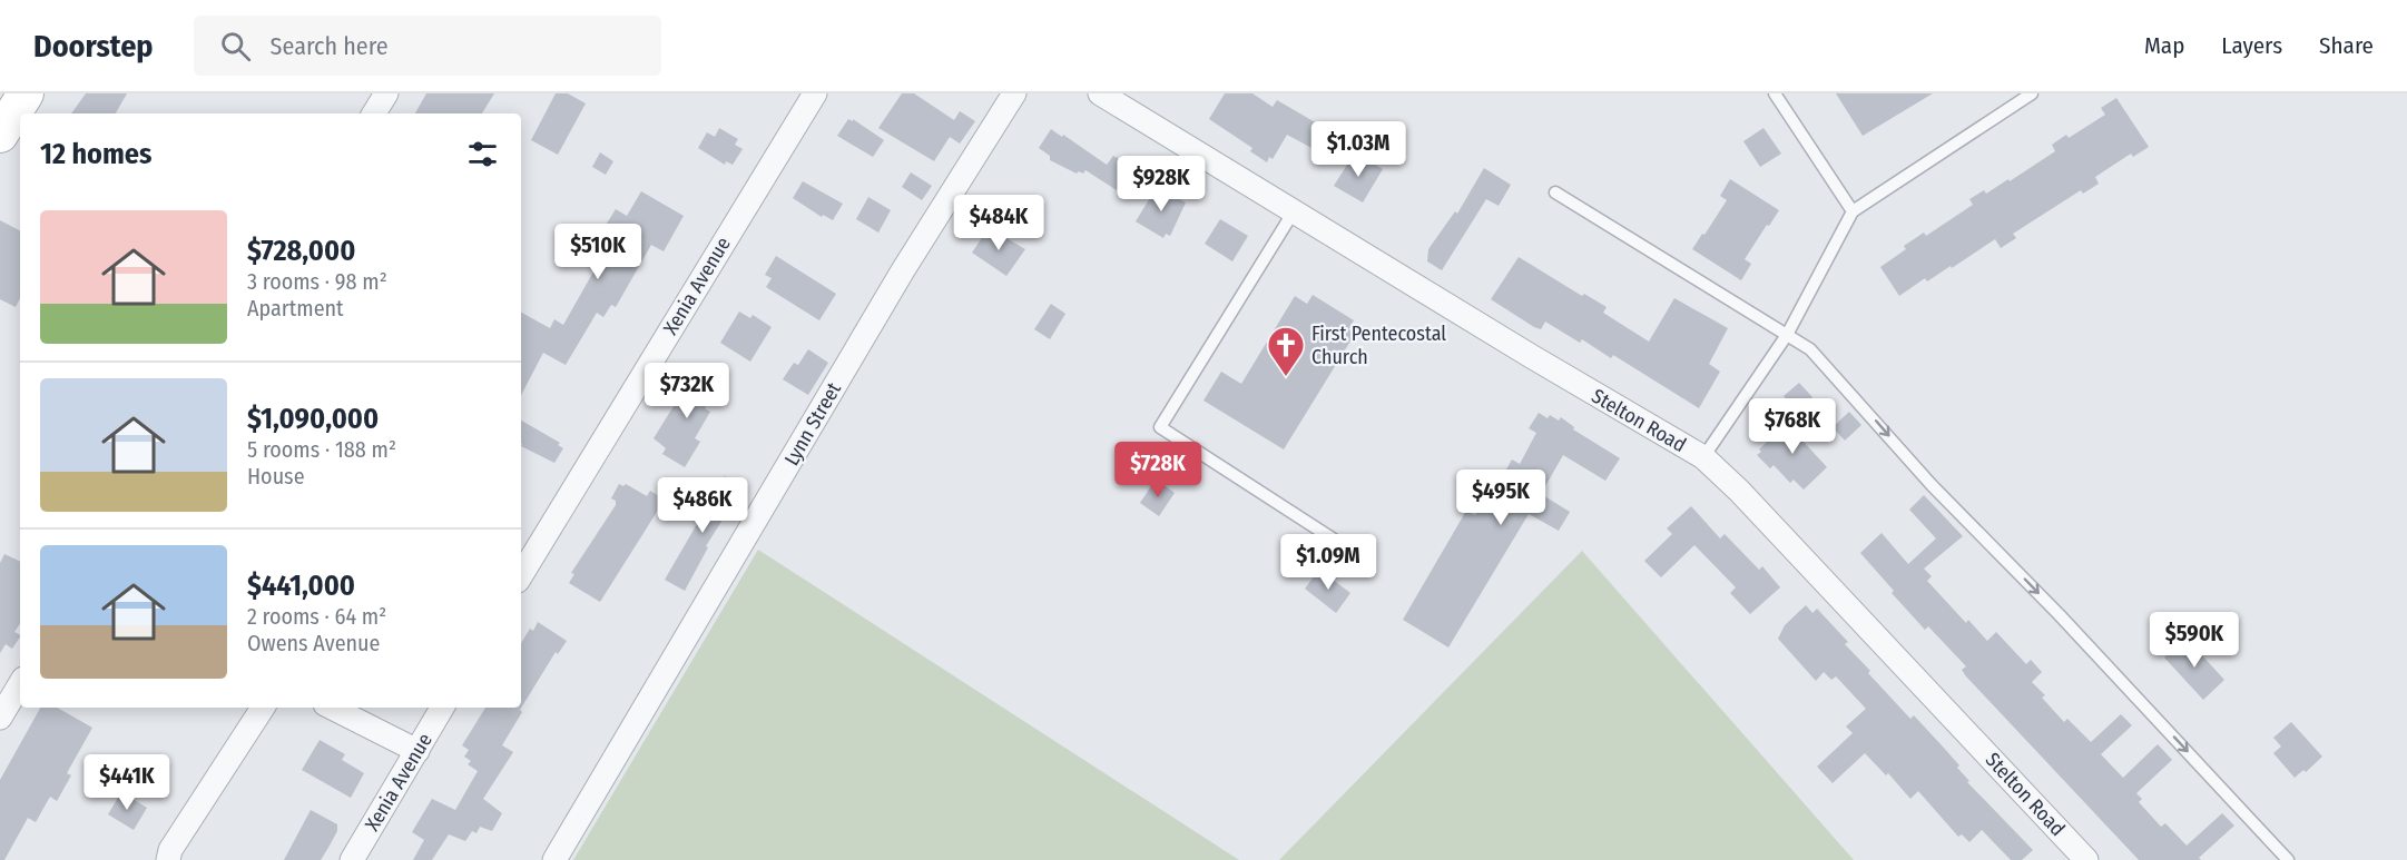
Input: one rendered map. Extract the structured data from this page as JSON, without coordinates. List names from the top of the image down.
{
  "streets": {
    "street": ["Xenia Avenue", "Stelton Road", "Lynn Street"]
  },
  "places": {
    "church": ["First Pentecostal Church"]
  },
  "page": {
    "header": "Doorstep",
    "search": "Search here",
    "nav": ["Map", "Layers", "Share"],
    "heading": "12 homes",
    "price": [
      "$1.03M",
      "$928K",
      "$484K",
      "$510K",
      "$732K",
      "$768K",
      "$728K",
      "$495K",
      "$486K",
      "$1.09M",
      "$590K",
      "$441K"
    ],
    "list": [
      {
        "name": "$728,000",
        "note": "3 rooms · 98 m² · Apartment"
      },
      {
        "name": "$1,090,000",
        "note": "5 rooms · 188 m² · House"
      },
      {
        "name": "$441,000",
        "note": "2 rooms · 64 m² · Owens Avenue"
      }
    ]
  }
}
